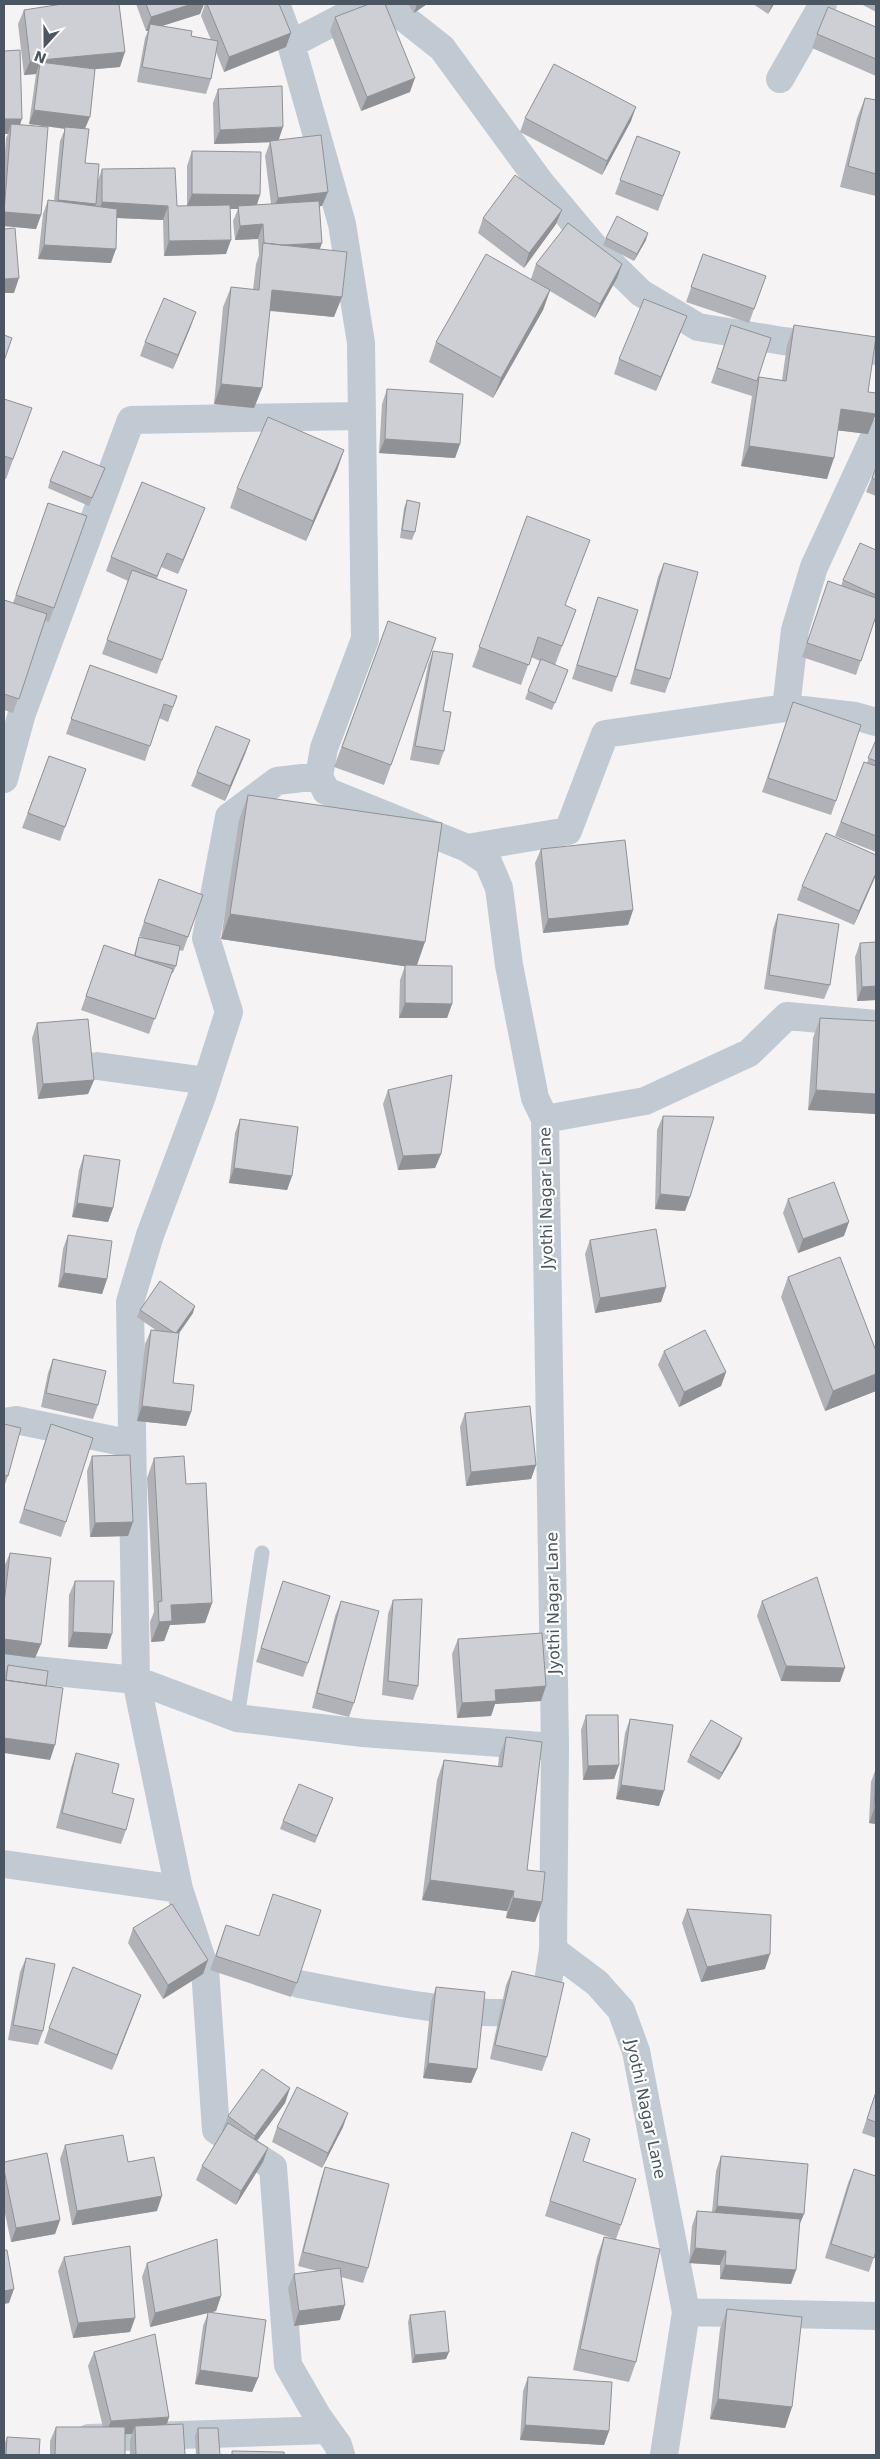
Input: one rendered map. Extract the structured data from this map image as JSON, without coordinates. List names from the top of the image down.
{
  "streets": {
    "street": ["Jyothi Nagar Lane"]
  },
  "north": "bottom"
}
